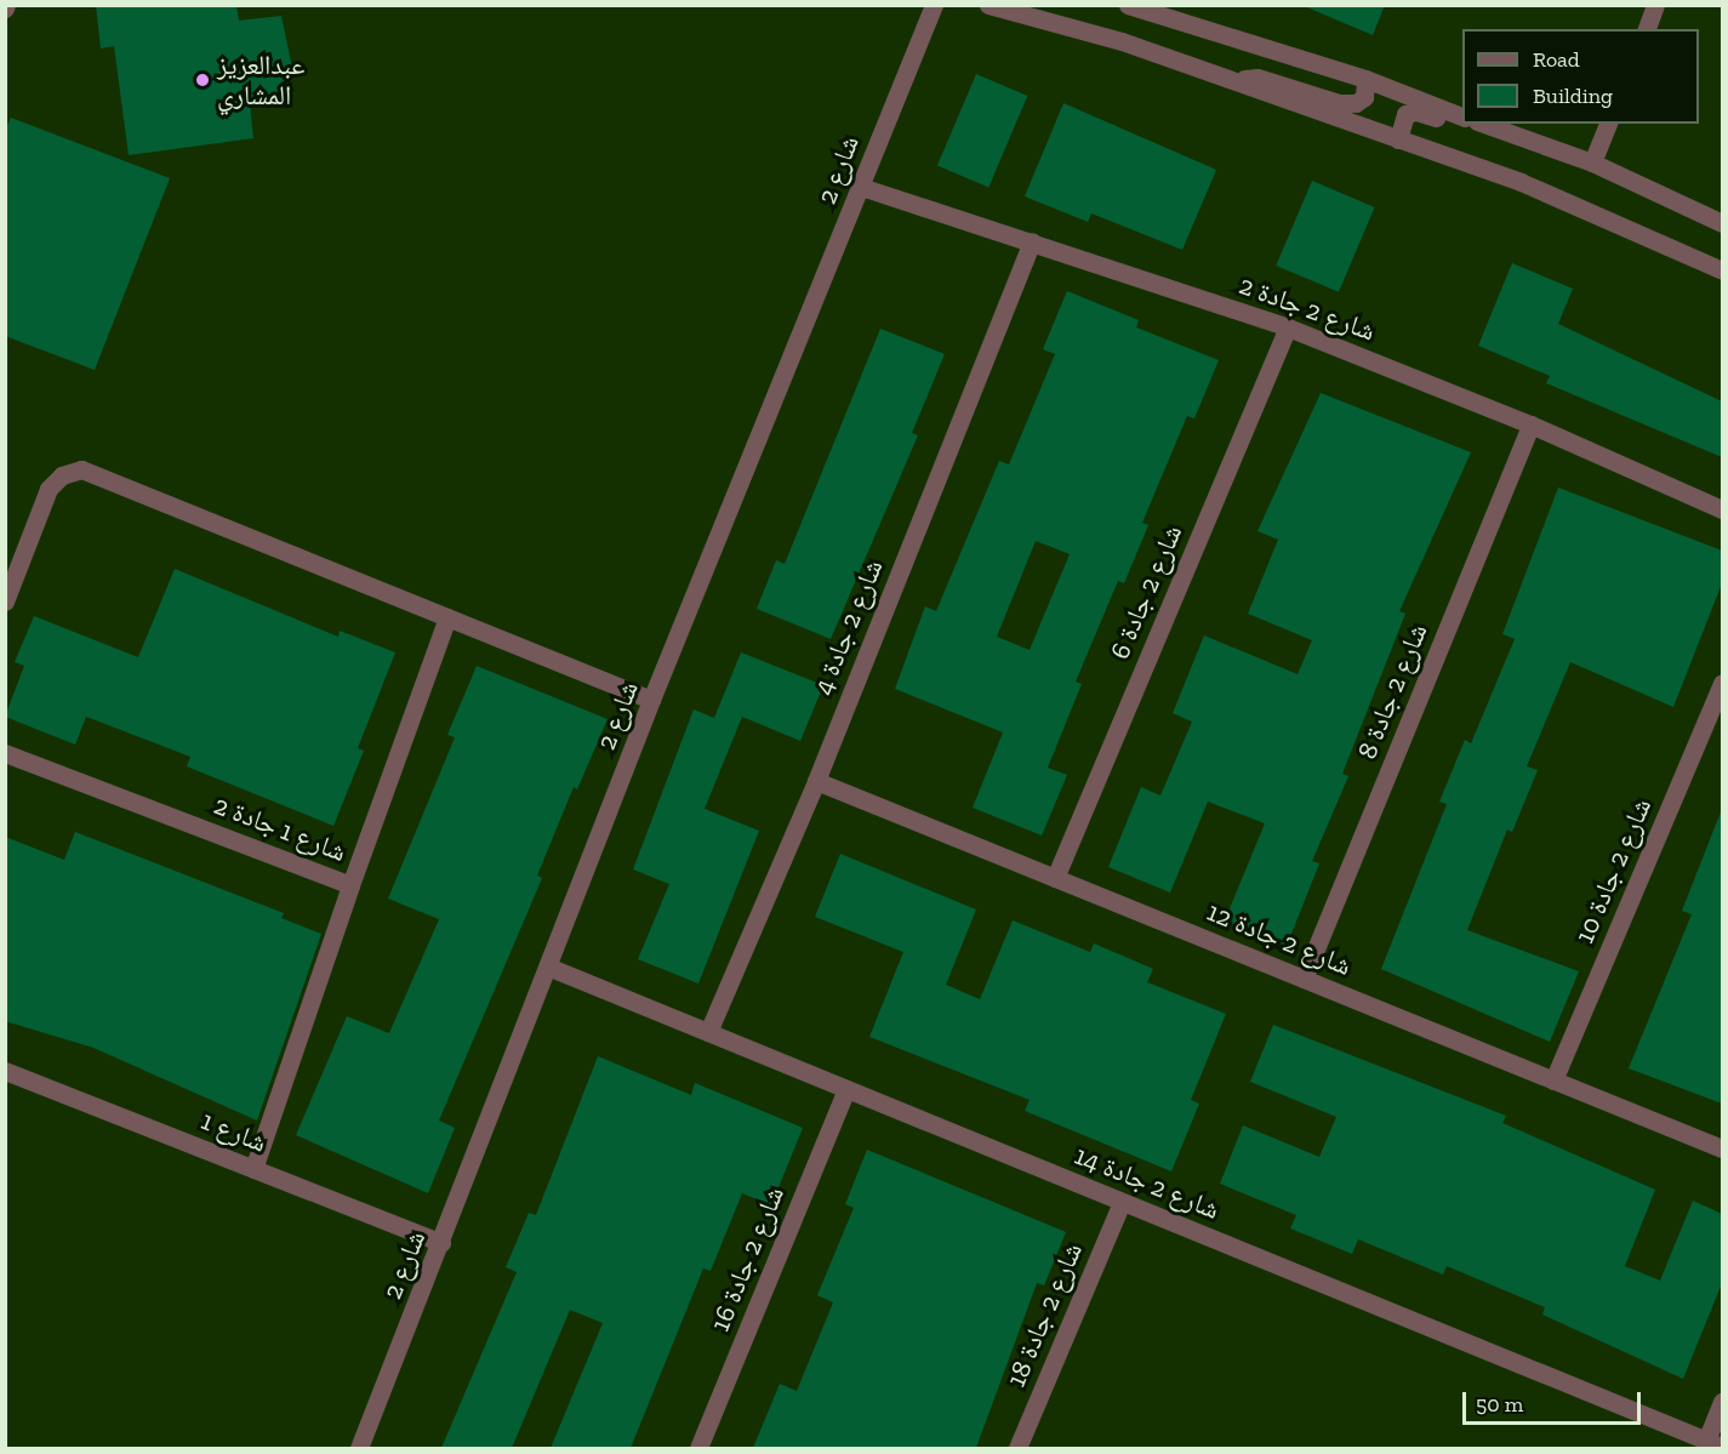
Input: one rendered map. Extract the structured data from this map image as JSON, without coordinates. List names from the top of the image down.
{
  "streets": {
    "street": [
      "شارع 2",
      "شارع 2 جادة 2",
      "شارع 2 جادة 6",
      "شارع 2 جادة 4",
      "شارع 2 جادة 8",
      "شارع 1 جادة 2",
      "شارع 2 جادة 10",
      "شارع 2 جادة 12",
      "شارع 1",
      "شارع 2 جادة 14",
      "شارع 2 جادة 16",
      "شارع 2 جادة 18"
    ]
  },
  "crossings": [
    ["شارع 2", "شارع 2 جادة 2"],
    ["شارع 2", "شارع 1"],
    ["شارع 2", "شارع 2 جادة 14"],
    ["شارع 2 جادة 2", "شارع 2 جادة 6"],
    ["شارع 2 جادة 2", "شارع 2 جادة 4"],
    ["شارع 2 جادة 2", "شارع 2 جادة 8"],
    ["شارع 2 جادة 6", "شارع 2 جادة 12"],
    ["شارع 2 جادة 4", "شارع 2 جادة 12"],
    ["شارع 2 جادة 4", "شارع 2 جادة 14"],
    ["شارع 2 جادة 8", "شارع 2 جادة 12"],
    ["شارع 2 جادة 10", "شارع 2 جادة 12"],
    ["شارع 2 جادة 14", "شارع 2 جادة 16"],
    ["شارع 2 جادة 14", "شارع 2 جادة 18"]
  ],
  "places": ["عبدالعزيز المشاري"],
  "legend": ["Road", "Building"],
  "scale_bar": "50 m"
}
